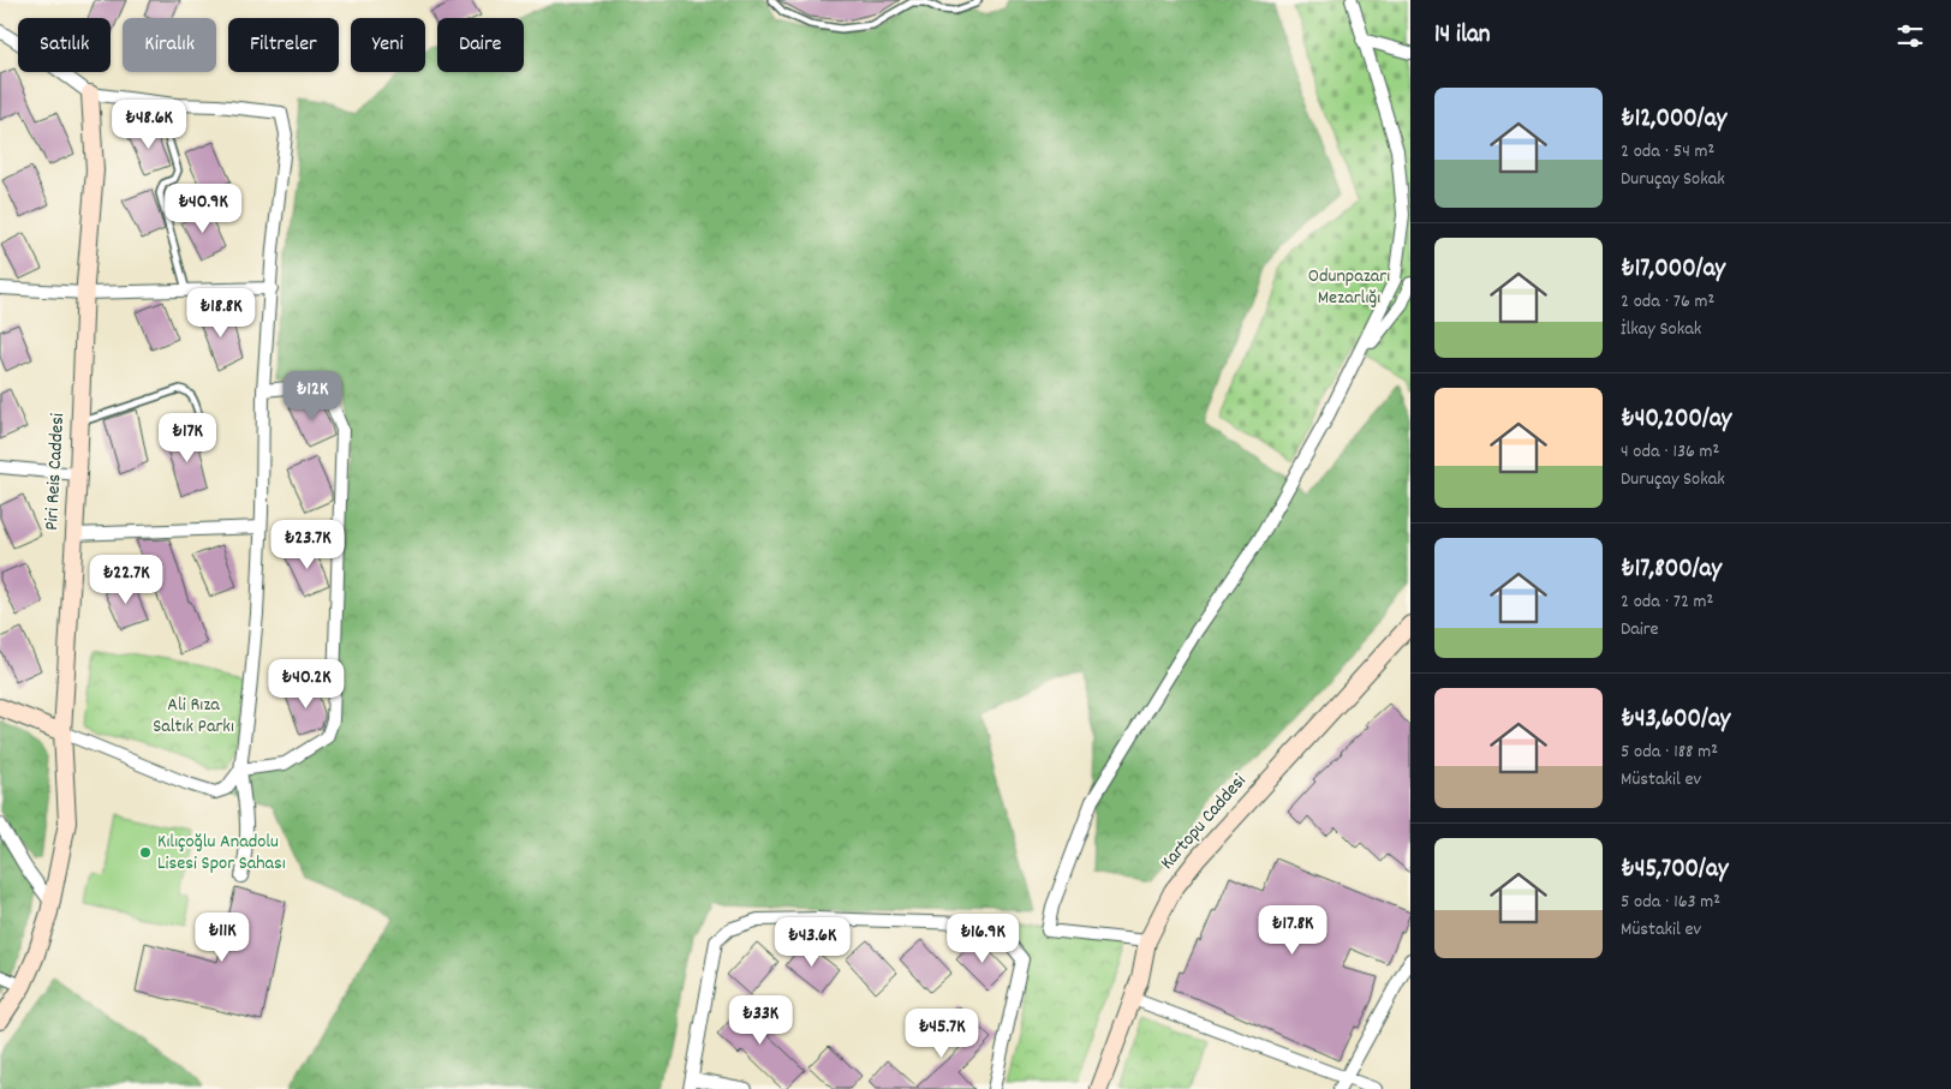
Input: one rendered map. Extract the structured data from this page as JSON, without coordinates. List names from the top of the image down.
{
  "streets": {
    "main road": ["Piri Reis Caddesi", "Kartopu Caddesi"]
  },
  "parks": ["Odunpazarı Mezarlığı", "Ali Rıza Saltık Parkı"],
  "places": ["Kılıçoğlu Anadolu Lisesi Spor Sahası"],
  "page": {
    "heading": "14 ilan",
    "chip": [
      "Satılık",
      "Kiralık",
      "Filtreler",
      "Yeni",
      "Daire"
    ],
    "list": [
      {
        "name": "₺12,000/ay",
        "note": "2 oda · 54 m² · Duruçay Sokak"
      },
      {
        "name": "₺17,000/ay",
        "note": "2 oda · 76 m² · İlkay Sokak"
      },
      {
        "name": "₺40,200/ay",
        "note": "4 oda · 136 m² · Duruçay Sokak"
      },
      {
        "name": "₺17,800/ay",
        "note": "2 oda · 72 m² · Daire"
      },
      {
        "name": "₺43,600/ay",
        "note": "5 oda · 188 m² · Müstakil ev"
      },
      {
        "name": "₺45,700/ay",
        "note": "5 oda · 163 m² · Müstakil ev"
      }
    ],
    "price": [
      "₺48.6K",
      "₺40.9K",
      "₺18.8K",
      "₺12K",
      "₺17K",
      "₺23.7K",
      "₺22.7K",
      "₺40.2K",
      "₺17.8K",
      "₺11K",
      "₺16.9K",
      "₺43.6K",
      "₺33K",
      "₺45.7K"
    ]
  }
}
